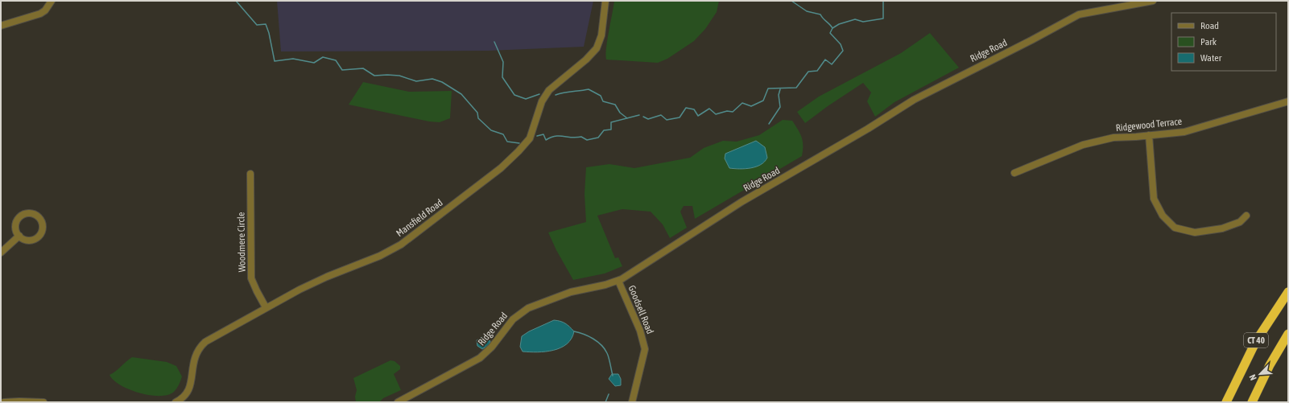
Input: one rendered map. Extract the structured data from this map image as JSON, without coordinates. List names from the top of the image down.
{
  "streets": {
    "highway": ["CT 40"],
    "street": [
      "Ridge Road",
      "Ridgewood Terrace",
      "Mansfield Road",
      "Woodmere Circle",
      "Goodsell Road"
    ]
  },
  "crossings": [
    ["Ridge Road", "Goodsell Road"],
    ["Mansfield Road", "Woodmere Circle"]
  ],
  "legend": ["Road", "Park", "Water"],
  "north": "bottom left"
}
